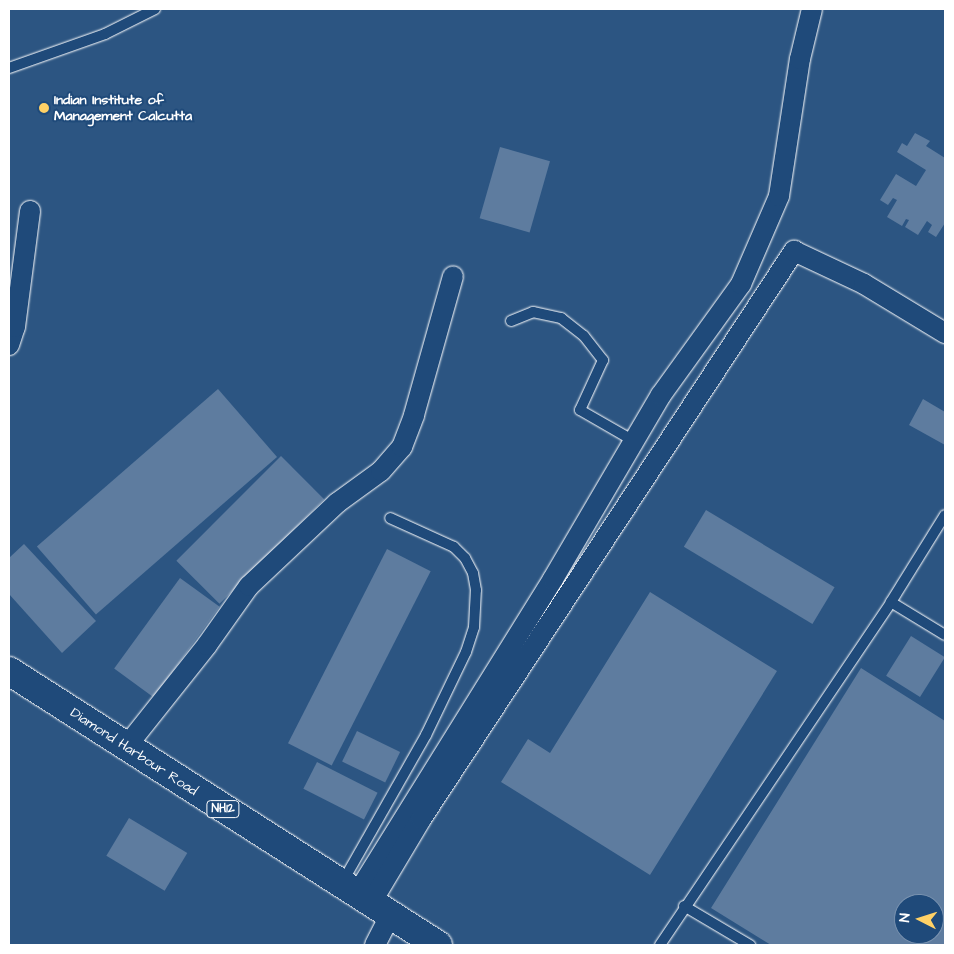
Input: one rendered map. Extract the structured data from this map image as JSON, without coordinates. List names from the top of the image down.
{
  "streets": {
    "highway": ["Diamond Harbour Road", "NH12"]
  },
  "places": ["Indian Institute of Management Calcutta"],
  "north": "left"
}
